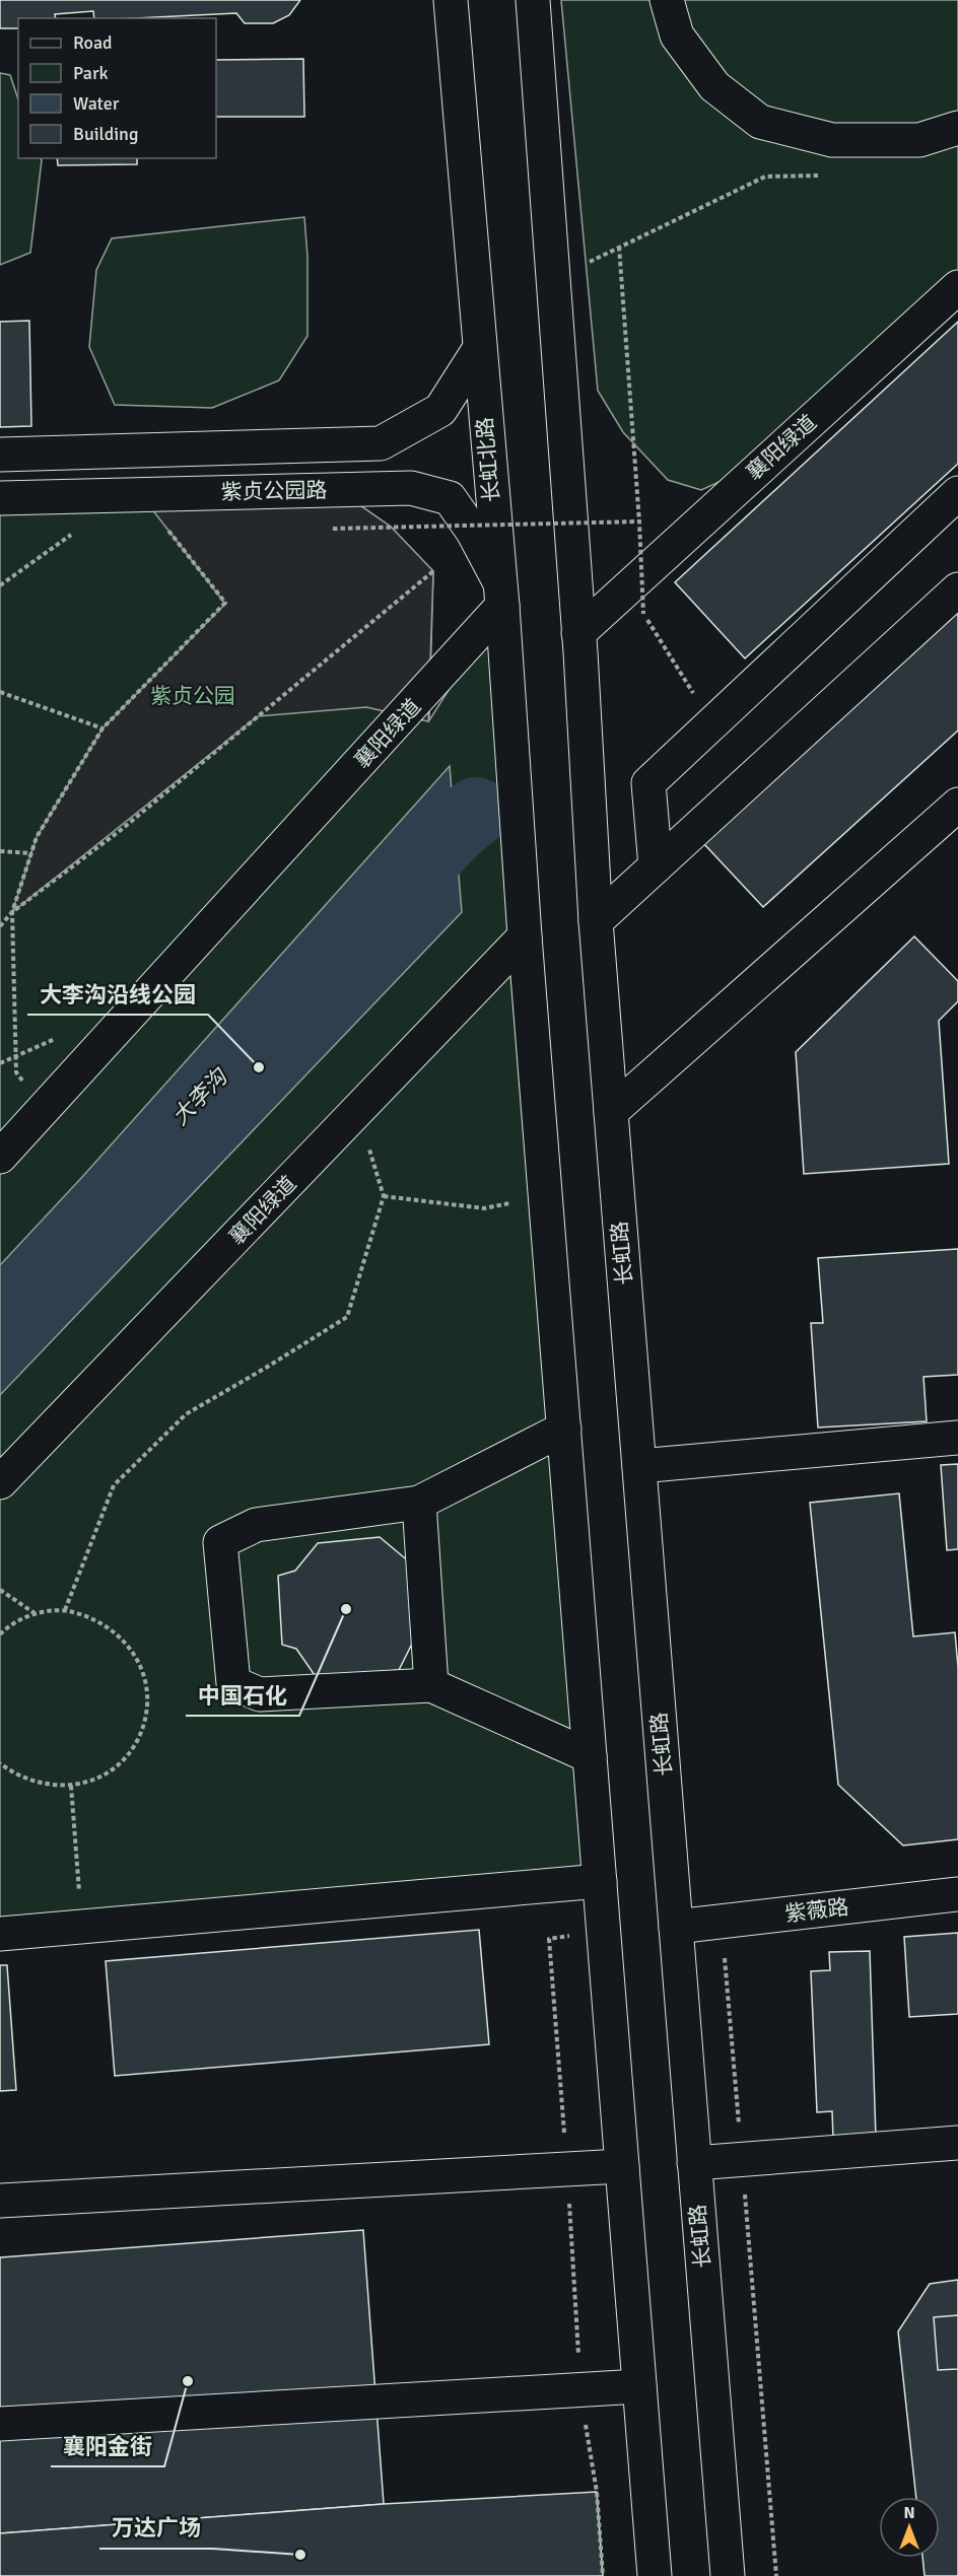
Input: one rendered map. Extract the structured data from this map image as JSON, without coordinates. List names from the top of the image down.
{
  "streets": {
    "main road": [
      "襄阳绿道",
      "长虹北路",
      "紫贞公园路",
      "长虹路",
      "紫薇路"
    ]
  },
  "crossings": [
    ["襄阳绿道", "长虹北路"],
    ["襄阳绿道", "紫贞公园路"],
    ["长虹北路", "紫贞公园路"],
    ["长虹路", "紫薇路"]
  ],
  "water": ["大李沟"],
  "parks": ["紫贞公园"],
  "places": [
    "大李沟沿线公园",
    "中国石化",
    "襄阳金街",
    "万达广场"
  ],
  "legend": [
    "Road",
    "Park",
    "Water",
    "Building"
  ],
  "north": "top"
}
